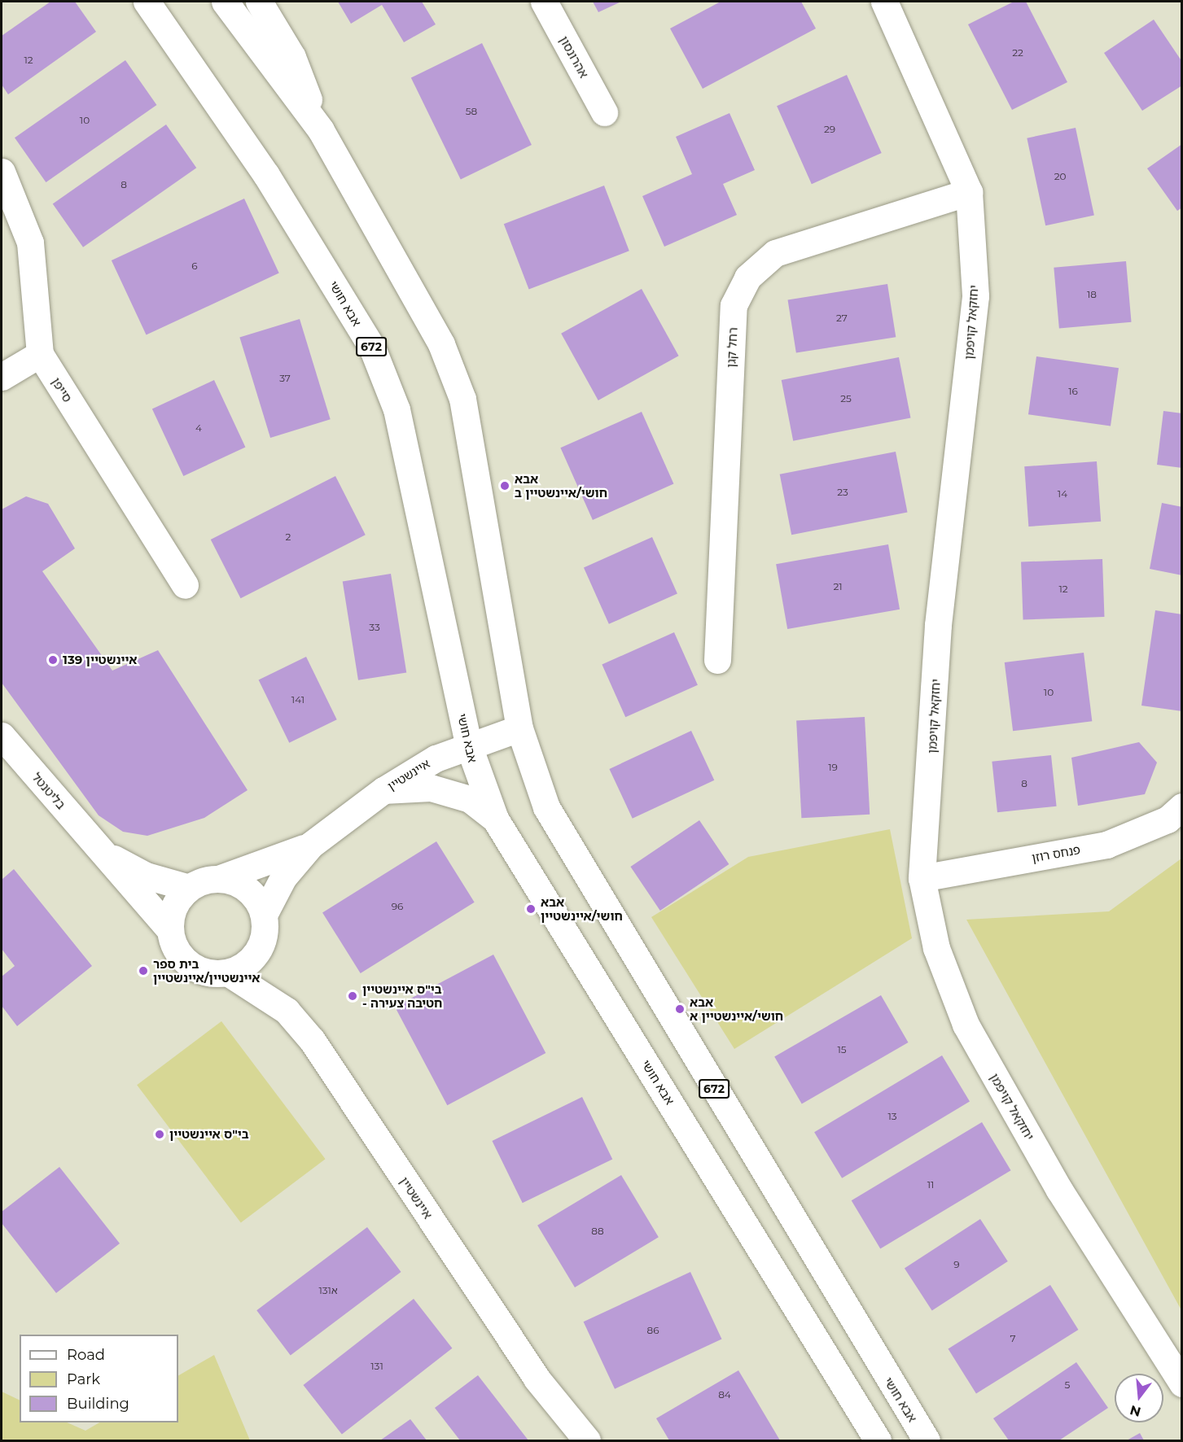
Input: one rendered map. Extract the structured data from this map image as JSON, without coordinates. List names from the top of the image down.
{
  "streets": {
    "street": [
      "אהרונסון",
      "אבא חושי",
      "יחזקאל קויפמן",
      "672",
      "רחל קגן",
      "סייפן",
      "איינשטיין",
      "בליטנטל",
      "פנחס רוזן"
    ]
  },
  "crossings": [
    ["אבא חושי", "איינשטיין"],
    ["יחזקאל קויפמן", "רחל קגן"],
    ["יחזקאל קויפמן", "פנחס רוזן"],
    ["איינשטיין", "בליטנטל"]
  ],
  "places": [
    "אבא חושי/איינשטיין ב",
    "איינשטיין 139",
    "אבא חושי/איינשטיין",
    "בית ספר איינשטיין/איינשטיין",
    "בי\"ס איינשטיין - חטיבה צעירה",
    "אבא חושי/איינשטיין א",
    "בי\"ס איינשטיין"
  ],
  "house_numbers": [
    "22",
    "12",
    "58",
    "10",
    "29",
    "20",
    "8",
    "6",
    "18",
    "27",
    "37",
    "16",
    "25",
    "4",
    "23",
    "14",
    "2",
    "21",
    "12",
    "33",
    "10",
    "141",
    "19",
    "8",
    "96",
    "15",
    "13",
    "11",
    "88",
    "9",
    "131א",
    "86",
    "7",
    "131",
    "5",
    "84"
  ],
  "legend": ["Road", "Park", "Building"],
  "north": "bottom"
}
